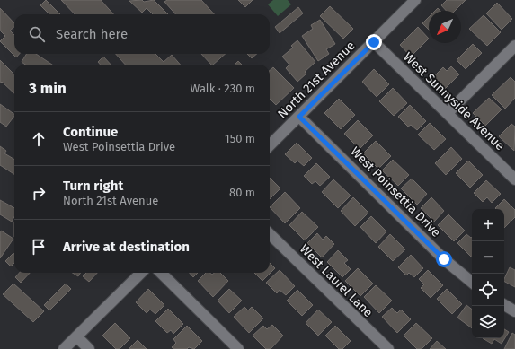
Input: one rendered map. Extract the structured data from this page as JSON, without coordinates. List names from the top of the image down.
{
  "streets": {
    "street": [
      "North 21st Avenue",
      "West Sunnyside Avenue",
      "West Poinsettia Drive",
      "West Laurel Lane"
    ]
  },
  "crossings": [
    ["North 21st Avenue", "West Sunnyside Avenue"],
    ["North 21st Avenue", "West Poinsettia Drive"]
  ],
  "north": "bottom left",
  "page": {
    "search": "Search here",
    "heading": ["3 min", "Walk · 230 m"],
    "list": [
      ["Continue", "West Poinsettia Drive", "150 m"],
      ["Turn right", "North 21st Avenue", "80 m"],
      "Arrive at destination"
    ],
    "map_buttons": ["+", "−"]
  }
}
